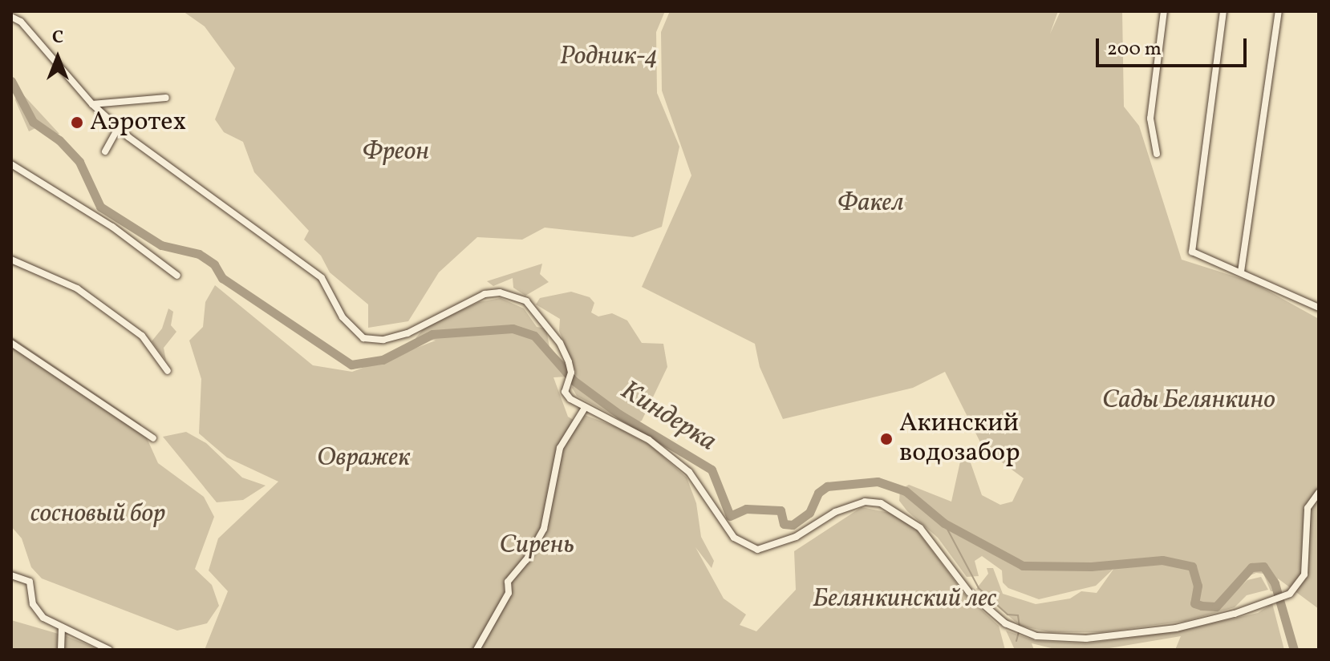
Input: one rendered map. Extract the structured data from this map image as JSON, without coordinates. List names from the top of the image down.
{
  "water": ["Киндерка"],
  "parks": [
    "Родник-4",
    "Фреон",
    "Факел",
    "Сады Белянкино",
    "Овражек",
    "сосновый бор",
    "Сирень",
    "Белянкинский лес"
  ],
  "places": ["Аэротех", "Акинский водозабор"],
  "scale_bar": "200 m",
  "north": "top"
}
